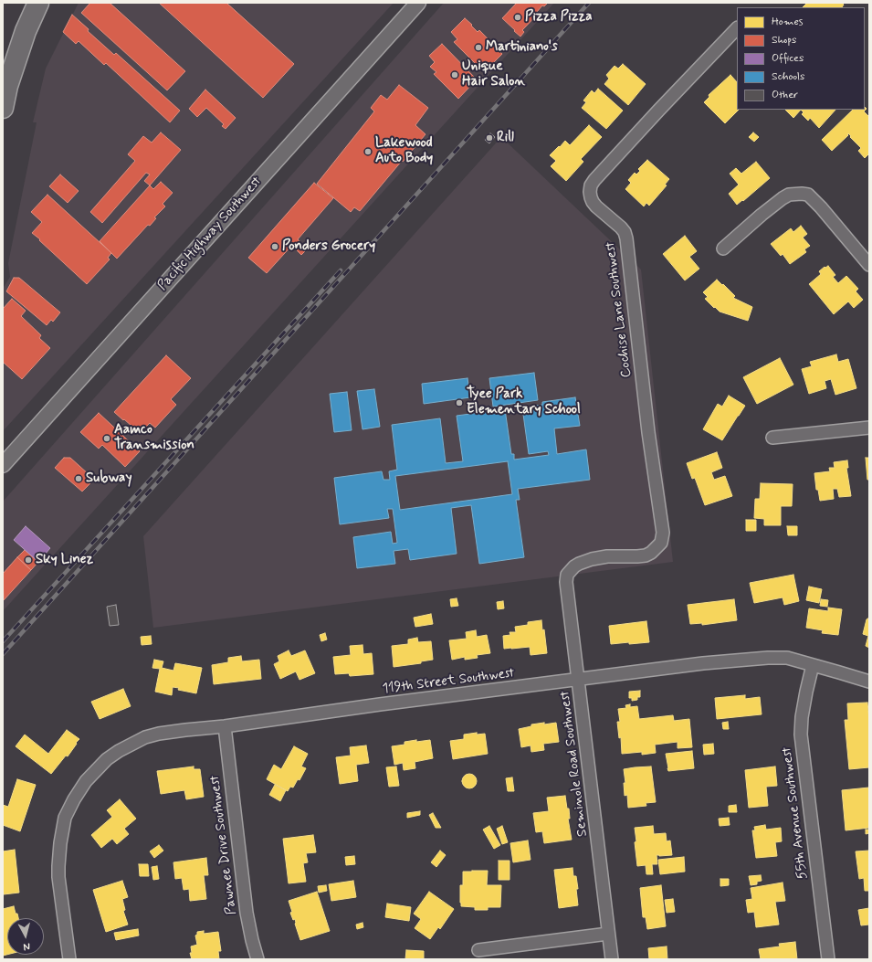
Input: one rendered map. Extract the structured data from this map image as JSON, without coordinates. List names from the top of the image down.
{
  "streets": {
    "street": [
      "Pacific Highway Southwest",
      "Cochise Lane Southwest",
      "119th Street Southwest",
      "Seminole Road Southwest",
      "55th Avenue Southwest",
      "Pawnee Drive Southwest"
    ]
  },
  "crossings": [
    ["Cochise Lane Southwest", "Seminole Road Southwest"],
    ["119th Street Southwest", "Seminole Road Southwest"],
    ["119th Street Southwest", "55th Avenue Southwest"],
    ["119th Street Southwest", "Pawnee Drive Southwest"]
  ],
  "places": [
    "Pizza Pizza",
    "Martiniano's",
    "Unique Hair Salon",
    "Rill",
    "Lakewood Auto Body",
    "Ponders Grocery",
    "Tyee Park Elementary School",
    "Aamco Transmission",
    "Subway",
    "Sky Linez"
  ],
  "legend": [
    "Homes",
    "Shops",
    "Offices",
    "Schools",
    "Other"
  ],
  "north": "bottom"
}
